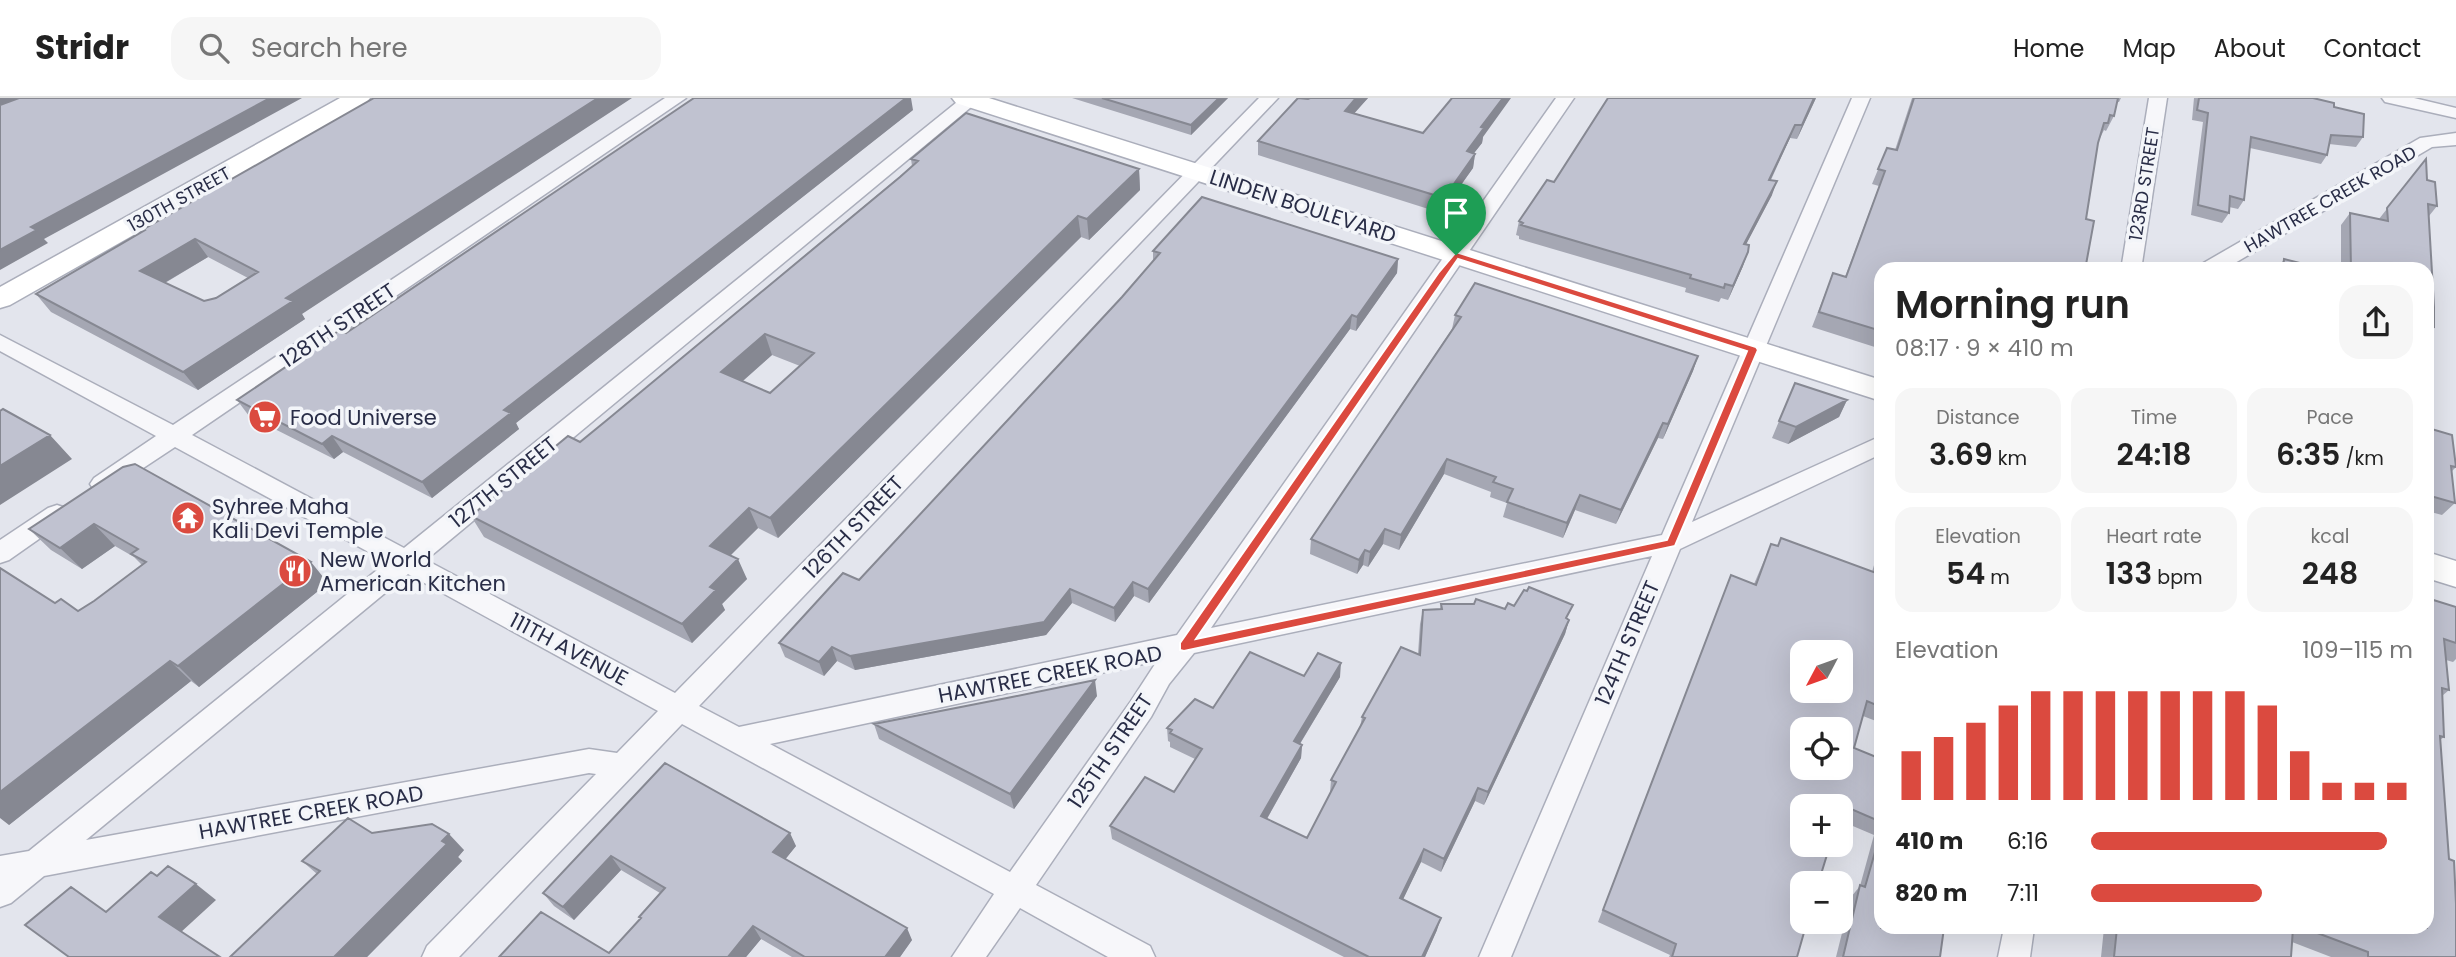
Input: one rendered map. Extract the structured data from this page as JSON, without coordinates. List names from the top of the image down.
{
  "streets": {
    "main road": ["130TH STREET", "LINDEN BOULEVARD"],
    "street": [
      "123RD STREET",
      "HAWTREE CREEK ROAD",
      "128TH STREET",
      "127TH STREET",
      "126TH STREET",
      "124TH STREET",
      "111TH AVENUE",
      "125TH STREET"
    ]
  },
  "crossings": [
    ["HAWTREE CREEK ROAD", "127TH STREET"],
    ["HAWTREE CREEK ROAD", "126TH STREET"],
    ["HAWTREE CREEK ROAD", "124TH STREET"],
    ["HAWTREE CREEK ROAD", "111TH AVENUE"],
    ["HAWTREE CREEK ROAD", "125TH STREET"],
    ["LINDEN BOULEVARD", "127TH STREET"],
    ["LINDEN BOULEVARD", "126TH STREET"],
    ["LINDEN BOULEVARD", "124TH STREET"],
    ["LINDEN BOULEVARD", "125TH STREET"],
    ["128TH STREET", "111TH AVENUE"],
    ["127TH STREET", "111TH AVENUE"],
    ["126TH STREET", "111TH AVENUE"],
    ["111TH AVENUE", "125TH STREET"]
  ],
  "places": {
    "supermarket": ["Food Universe"],
    "temple": ["Syhree Maha Kali Devi Temple"],
    "restaurant": ["New World American Kitchen"]
  },
  "north": "bottom left",
  "page": {
    "header": "Stridr",
    "search": "Search here",
    "nav": [
      "Home",
      "Map",
      "About",
      "Contact"
    ],
    "heading": ["Morning run", "08:17 · 9 × 410 m"],
    "stats": [
      ["Distance", "3.69 km"],
      ["Time", "24:18"],
      ["Pace", "6:35 /km"],
      ["Elevation", "54 m"],
      ["Heart rate", "133 bpm"],
      ["kcal", "248"]
    ],
    "chart": ["Elevation", "109–115 m"],
    "map_buttons": ["+", "−"],
    "list": [
      {
        "name": "410 m",
        "note": "6:16"
      },
      {
        "name": "820 m",
        "note": "7:11"
      }
    ]
  }
}
